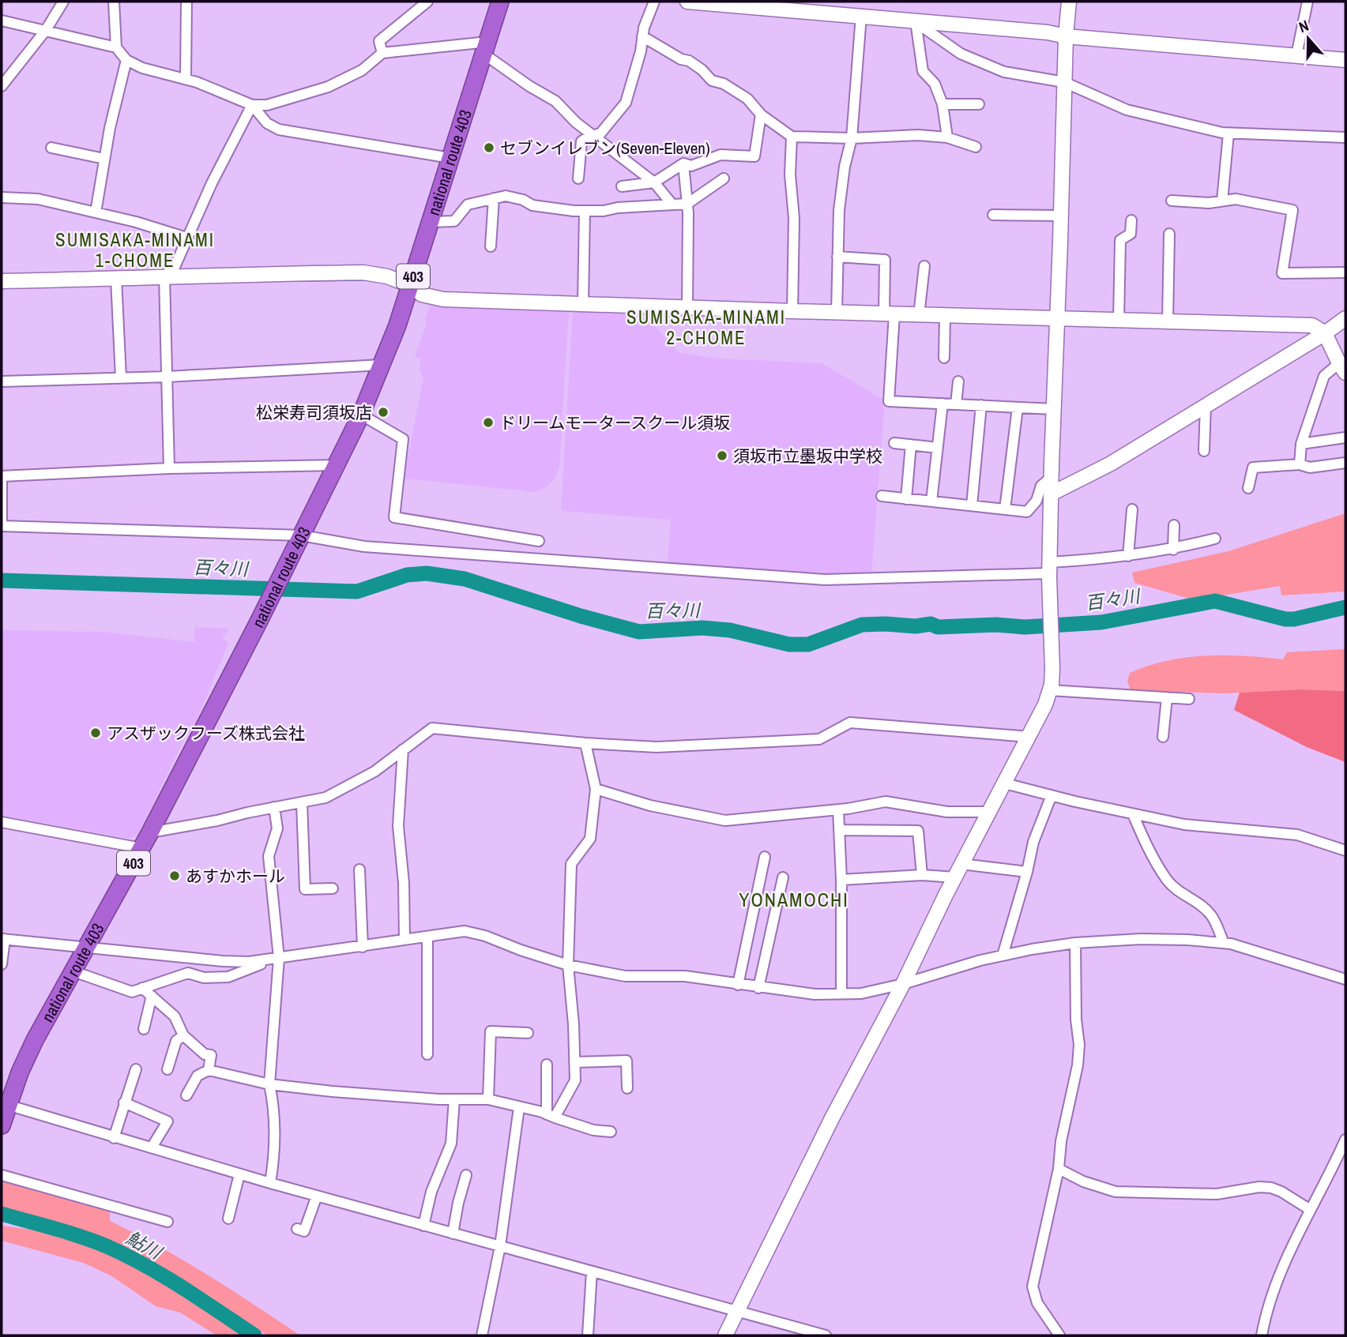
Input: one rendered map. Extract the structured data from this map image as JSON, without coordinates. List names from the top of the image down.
{
  "streets": {
    "highway": ["national route 403", "403"]
  },
  "districts": ["SUMISAKA-MINAMI 1-CHOME", "SUMISAKA-MINAMI 2-CHOME", "YONAMOCHI"],
  "water": ["百々川", "鮎川"],
  "places": [
    "セブンイレブン(Seven-Eleven)",
    "松栄寿司須坂店",
    "ドリームモータースクール須坂",
    "須坂市立墨坂中学校",
    "アスザックフーズ株式会社",
    "あすかホール"
  ],
  "north": "top"
}
